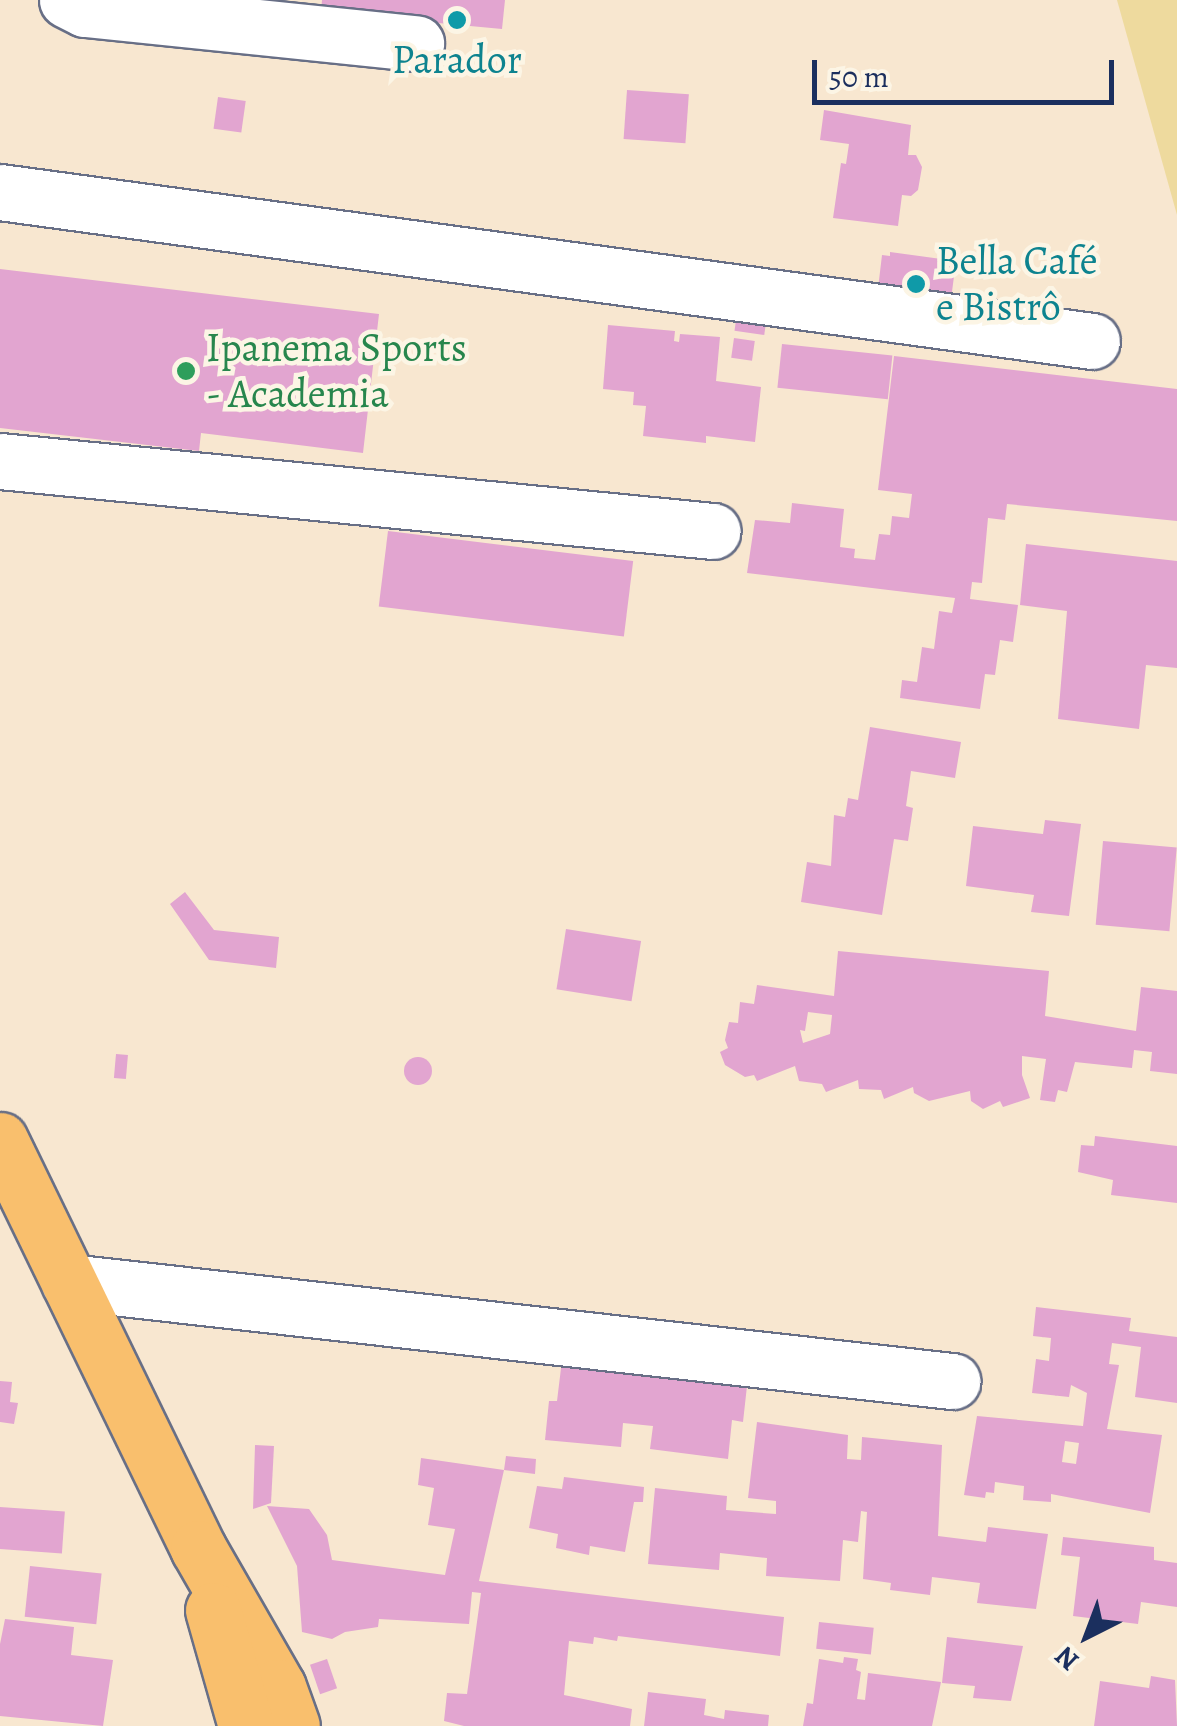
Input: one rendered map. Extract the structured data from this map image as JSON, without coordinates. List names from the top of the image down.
{
  "places": ["Parador", "Bella Café e Bistrô", "Ipanema Sports - Academia"],
  "scale_bar": "50 m",
  "north": "bottom left"
}
